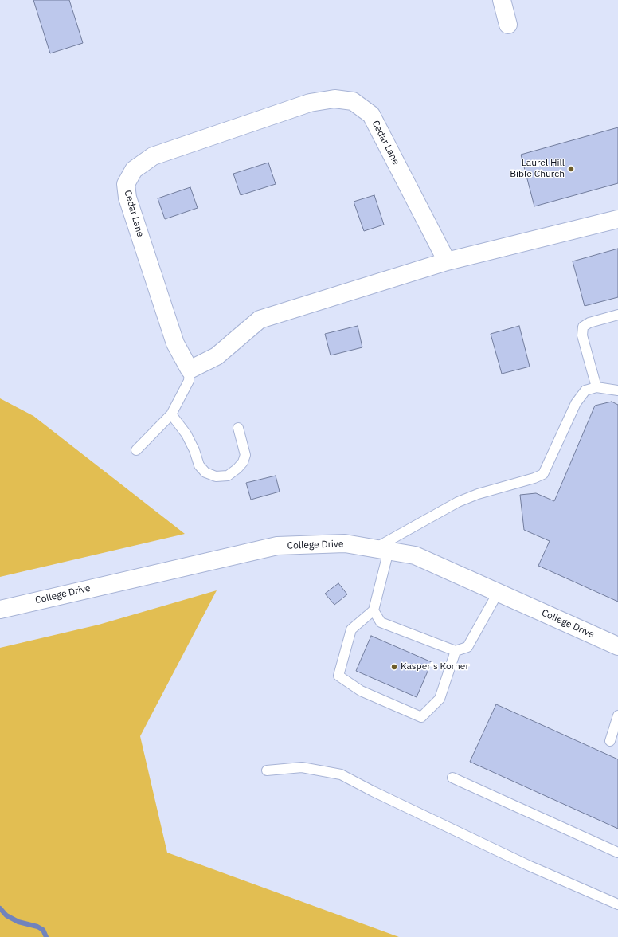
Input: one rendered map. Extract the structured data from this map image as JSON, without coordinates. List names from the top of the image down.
{
  "streets": {
    "street": ["Cedar Lane", "College Drive"]
  },
  "places": ["Laurel Hill Bible Church", "Kasper's Korner"]
}
